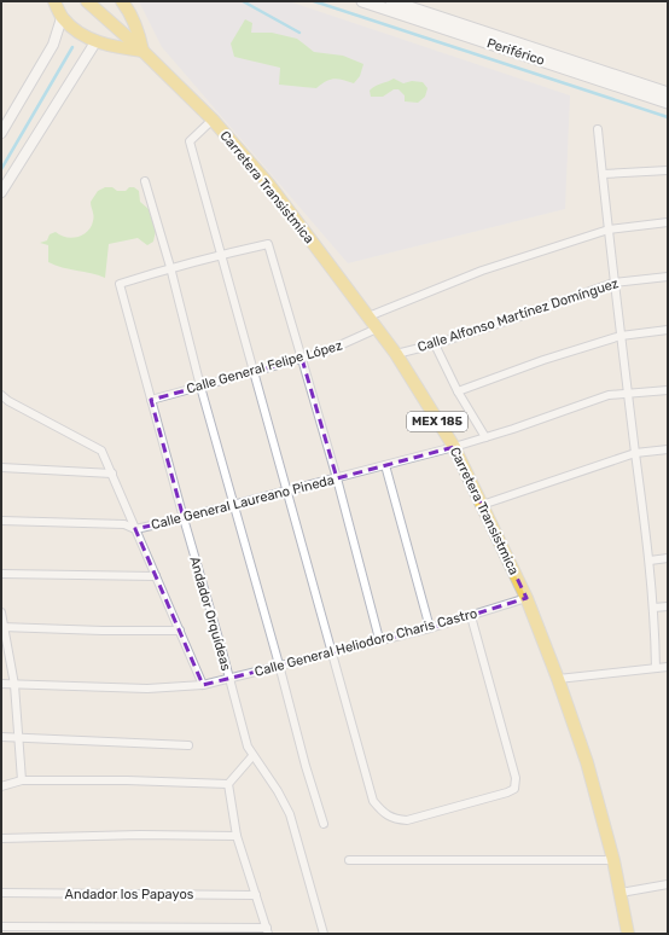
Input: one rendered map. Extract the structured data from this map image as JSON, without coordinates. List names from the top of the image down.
{
  "streets": {
    "main road": ["Periférico", "Carretera Transistmica", "MEX 185"],
    "street": [
      "Calle Alfonso Martínez Domínguez",
      "Calle General Felipe López",
      "Calle General Laureano Pineda",
      "Andador Orquídeas",
      "Calle General Heliodoro Charis Castro",
      "Andador los Papayos"
    ]
  },
  "crossings": [
    ["Carretera Transistmica", "Calle Alfonso Martínez Domínguez"],
    ["Carretera Transistmica", "Calle General Felipe López"],
    ["Carretera Transistmica", "Calle General Laureano Pineda"],
    ["Carretera Transistmica", "Calle General Heliodoro Charis Castro"],
    ["Calle General Felipe López", "Andador Orquídeas"],
    ["Calle General Laureano Pineda", "Andador Orquídeas"],
    ["Andador Orquídeas", "Calle General Heliodoro Charis Castro"]
  ]
}
